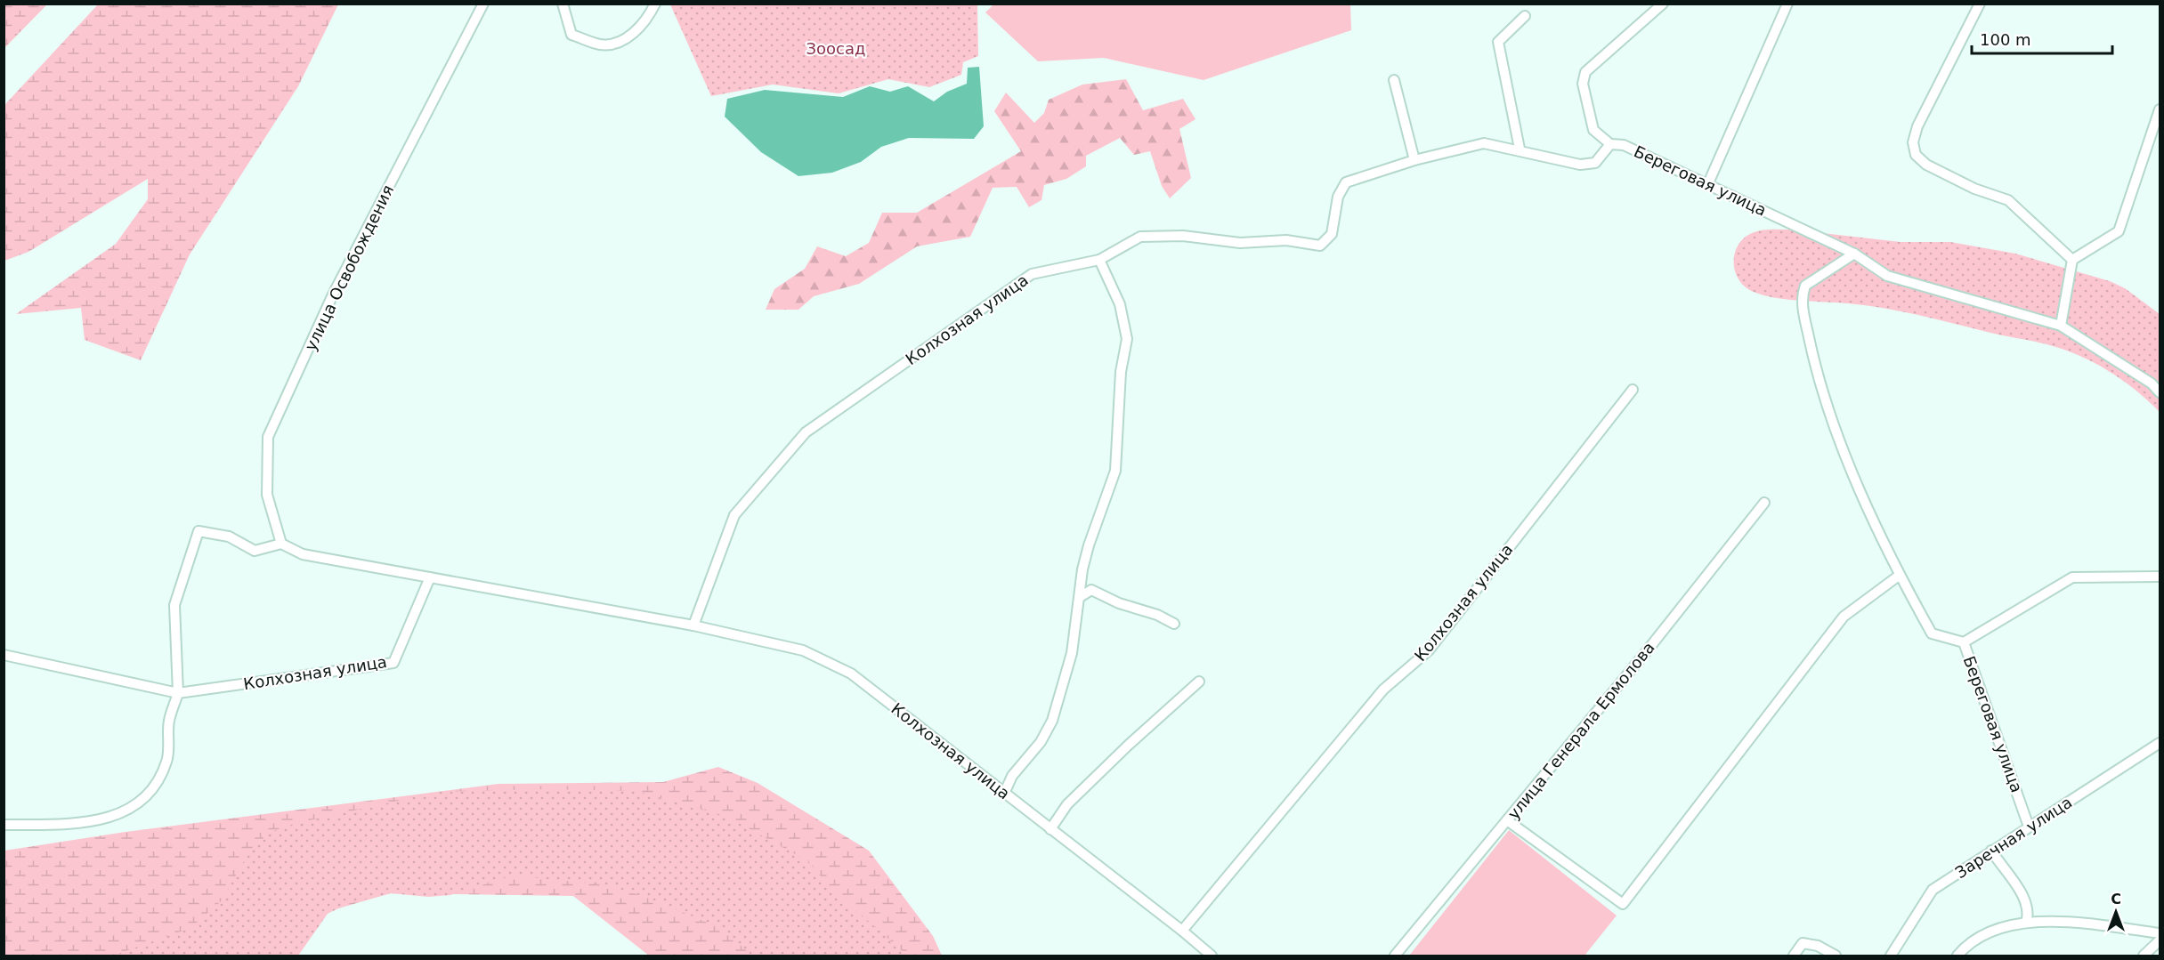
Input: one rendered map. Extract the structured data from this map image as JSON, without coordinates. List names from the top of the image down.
{
  "streets": {
    "street": [
      "Береговая улица",
      "улица Освобождения",
      "Колхозная улица",
      "улица Генерала Ермолова",
      "Заречная улица"
    ]
  },
  "crossings": [
    ["Береговая улица", "Заречная улица"],
    ["улица Освобождения", "Колхозная улица"]
  ],
  "parks": ["Зоосад"],
  "scale_bar": "100 m",
  "north": "top"
}
